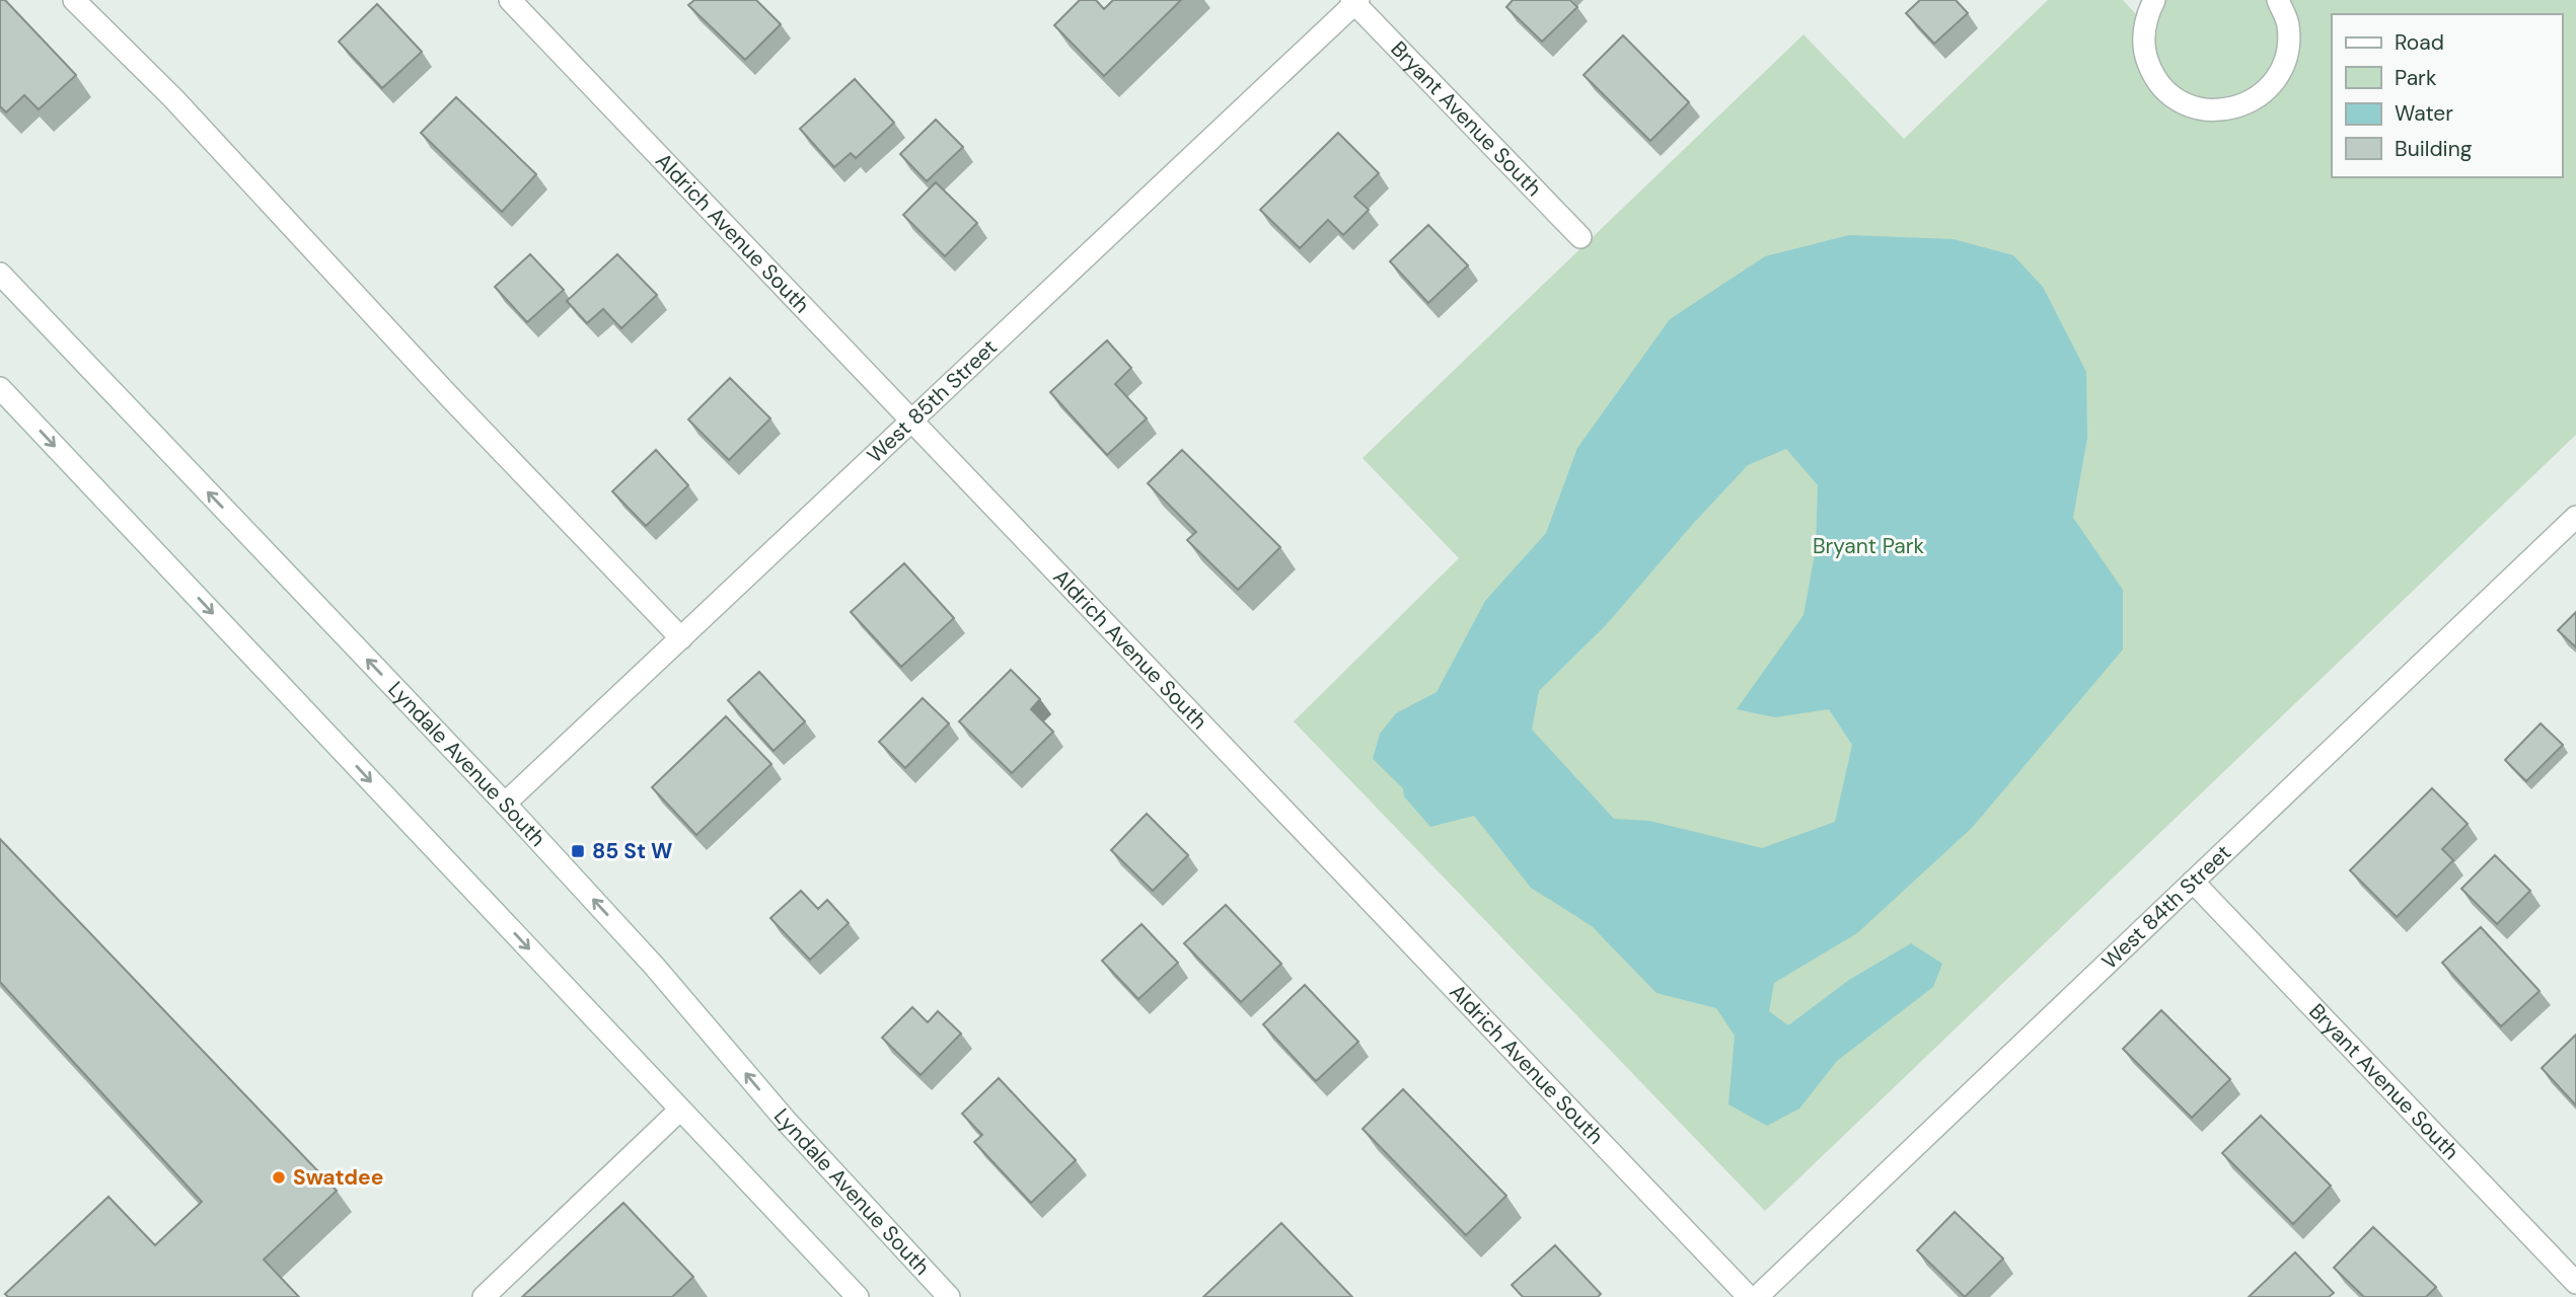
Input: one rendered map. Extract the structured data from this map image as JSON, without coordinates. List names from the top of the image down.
{
  "streets": {
    "street": [
      "Bryant Avenue South",
      "Aldrich Avenue South",
      "West 85th Street",
      "Lyndale Avenue South",
      "West 84th Street"
    ]
  },
  "crossings": [
    ["Bryant Avenue South", "West 85th Street"],
    ["Bryant Avenue South", "West 84th Street"],
    ["Aldrich Avenue South", "West 85th Street"],
    ["West 85th Street", "Lyndale Avenue South"]
  ],
  "parks": ["Bryant Park"],
  "places": {
    "transit": ["85 St W"],
    "other": ["Swatdee"]
  },
  "legend": [
    "Road",
    "Park",
    "Water",
    "Building"
  ]
}
